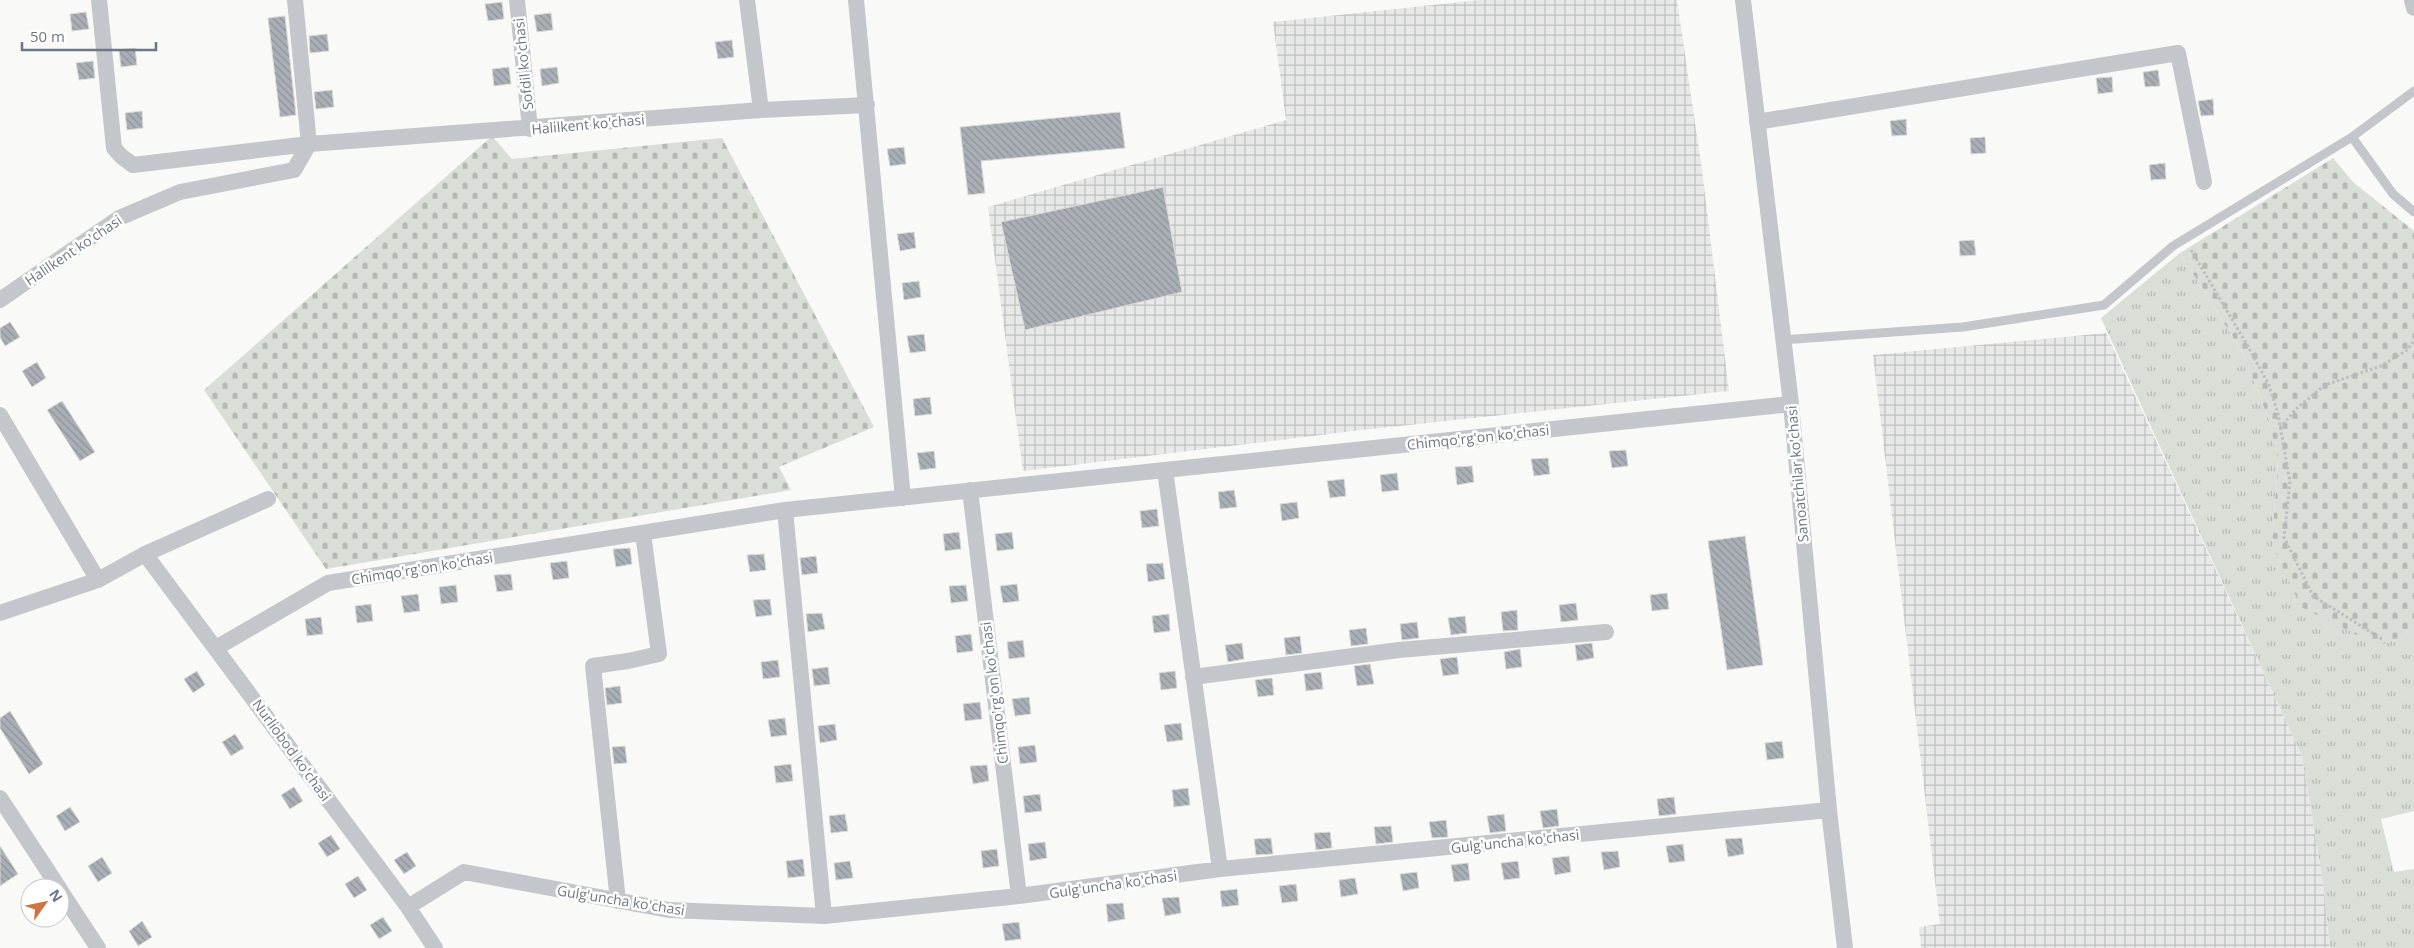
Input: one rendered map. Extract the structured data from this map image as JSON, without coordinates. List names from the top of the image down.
{
  "streets": {
    "street": [
      "Sofdil ko'chasi",
      "Halilkent ko'chasi",
      "Chimqo'rg'on ko'chasi",
      "Sanoatchilar ko'chasi",
      "Nurliobod ko'chasi",
      "Gulg'uncha ko'chasi"
    ]
  },
  "crossings": [
    ["Sofdil ko'chasi", "Halilkent ko'chasi"],
    ["Chimqo'rg'on ko'chasi", "Sanoatchilar ko'chasi"],
    ["Chimqo'rg'on ko'chasi", "Nurliobod ko'chasi"],
    ["Chimqo'rg'on ko'chasi", "Gulg'uncha ko'chasi"],
    ["Sanoatchilar ko'chasi", "Gulg'uncha ko'chasi"],
    ["Nurliobod ko'chasi", "Gulg'uncha ko'chasi"]
  ],
  "scale_bar": "50 m",
  "north": "top right"
}
